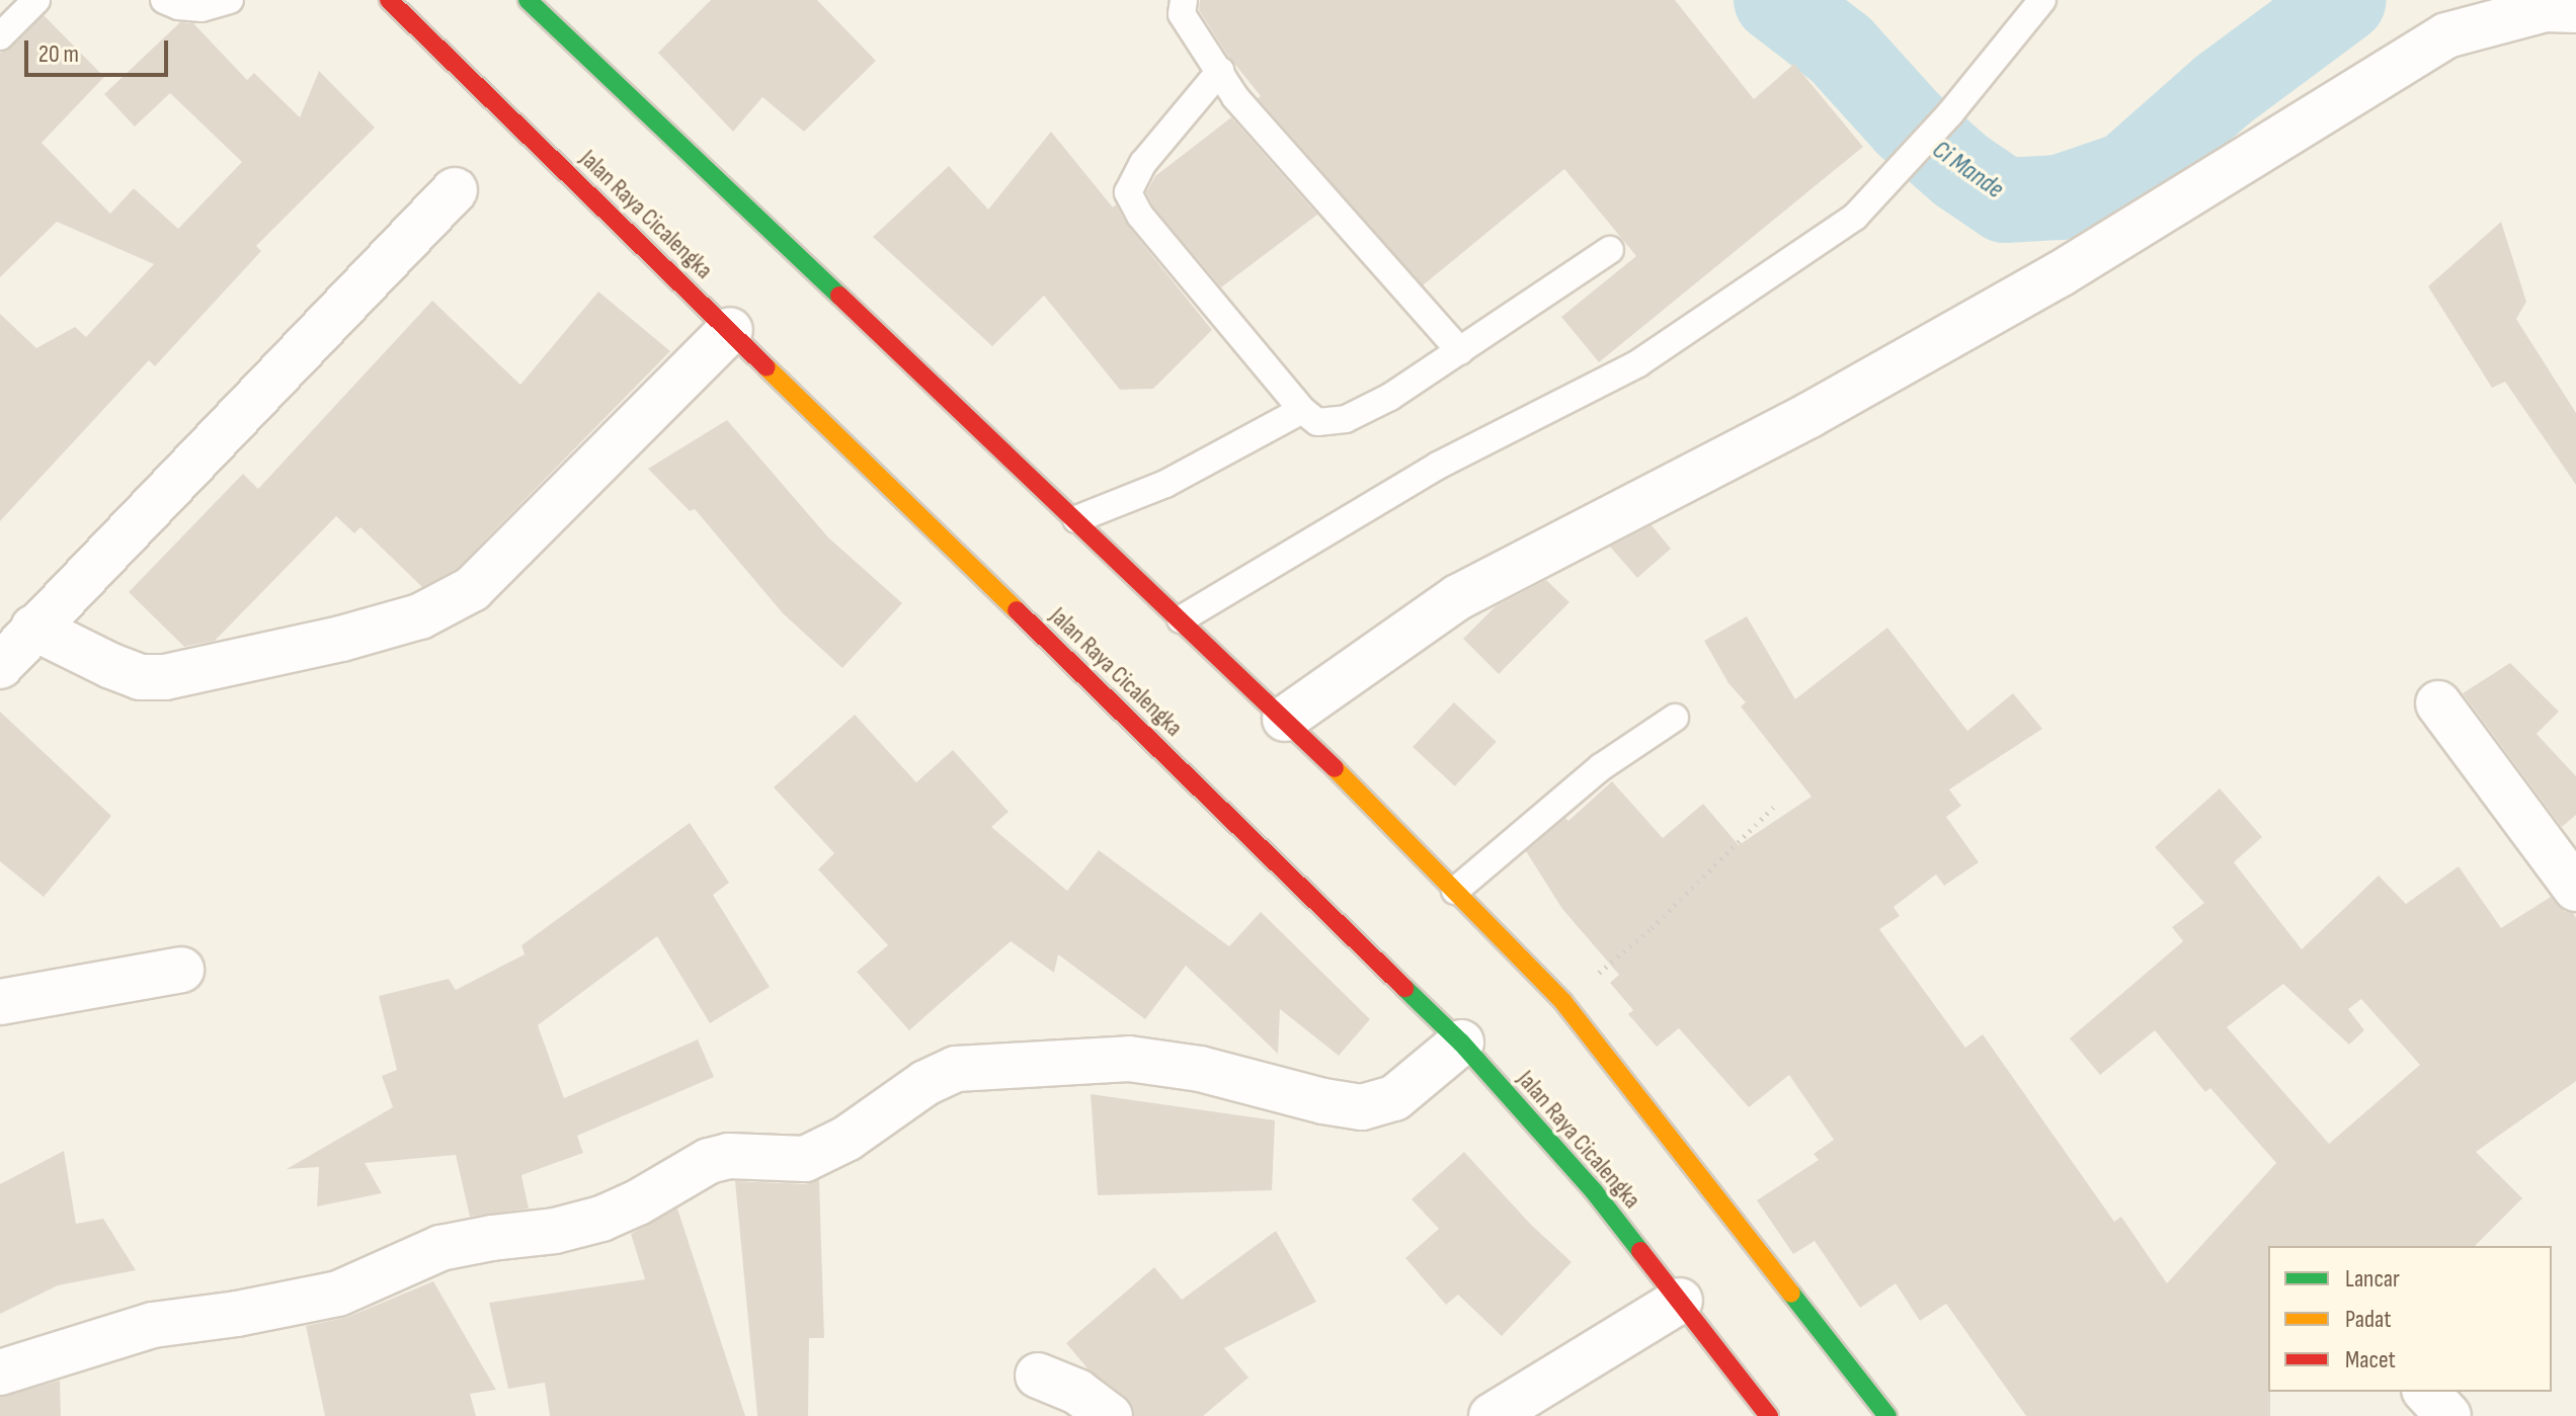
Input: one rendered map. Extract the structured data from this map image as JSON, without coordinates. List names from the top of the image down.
{
  "streets": {
    "highway": ["Jalan Raya Cicalengka"]
  },
  "water": ["Ci Mande"],
  "legend": ["Lancar", "Padat", "Macet"],
  "scale_bar": "20 m"
}
